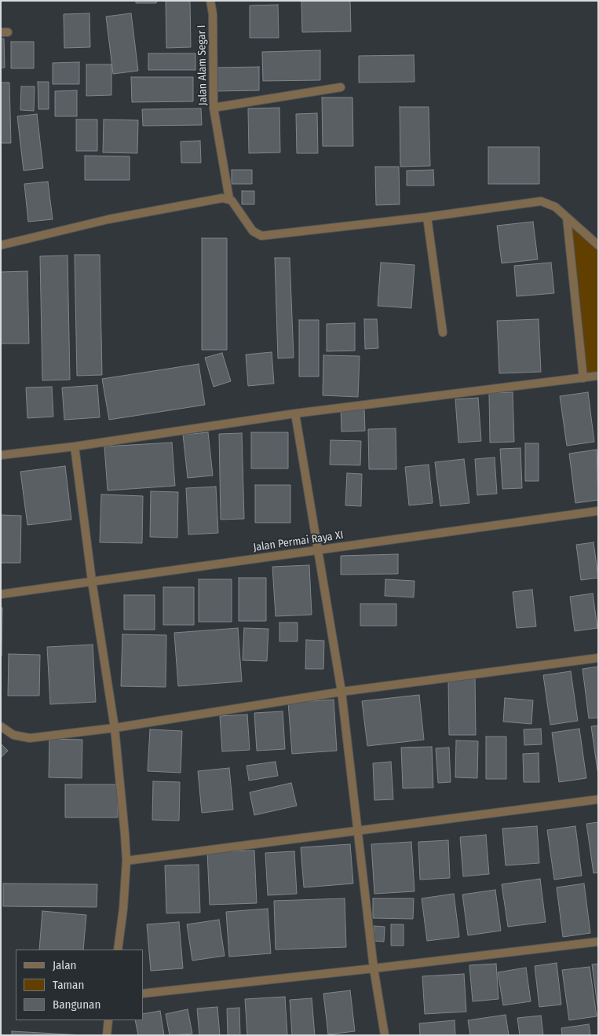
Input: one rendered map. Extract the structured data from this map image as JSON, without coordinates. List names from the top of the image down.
{
  "streets": {
    "street": ["Jalan Alam Segar I", "Jalan Permai Raya XI"]
  },
  "legend": ["Jalan", "Taman", "Bangunan"]
}
